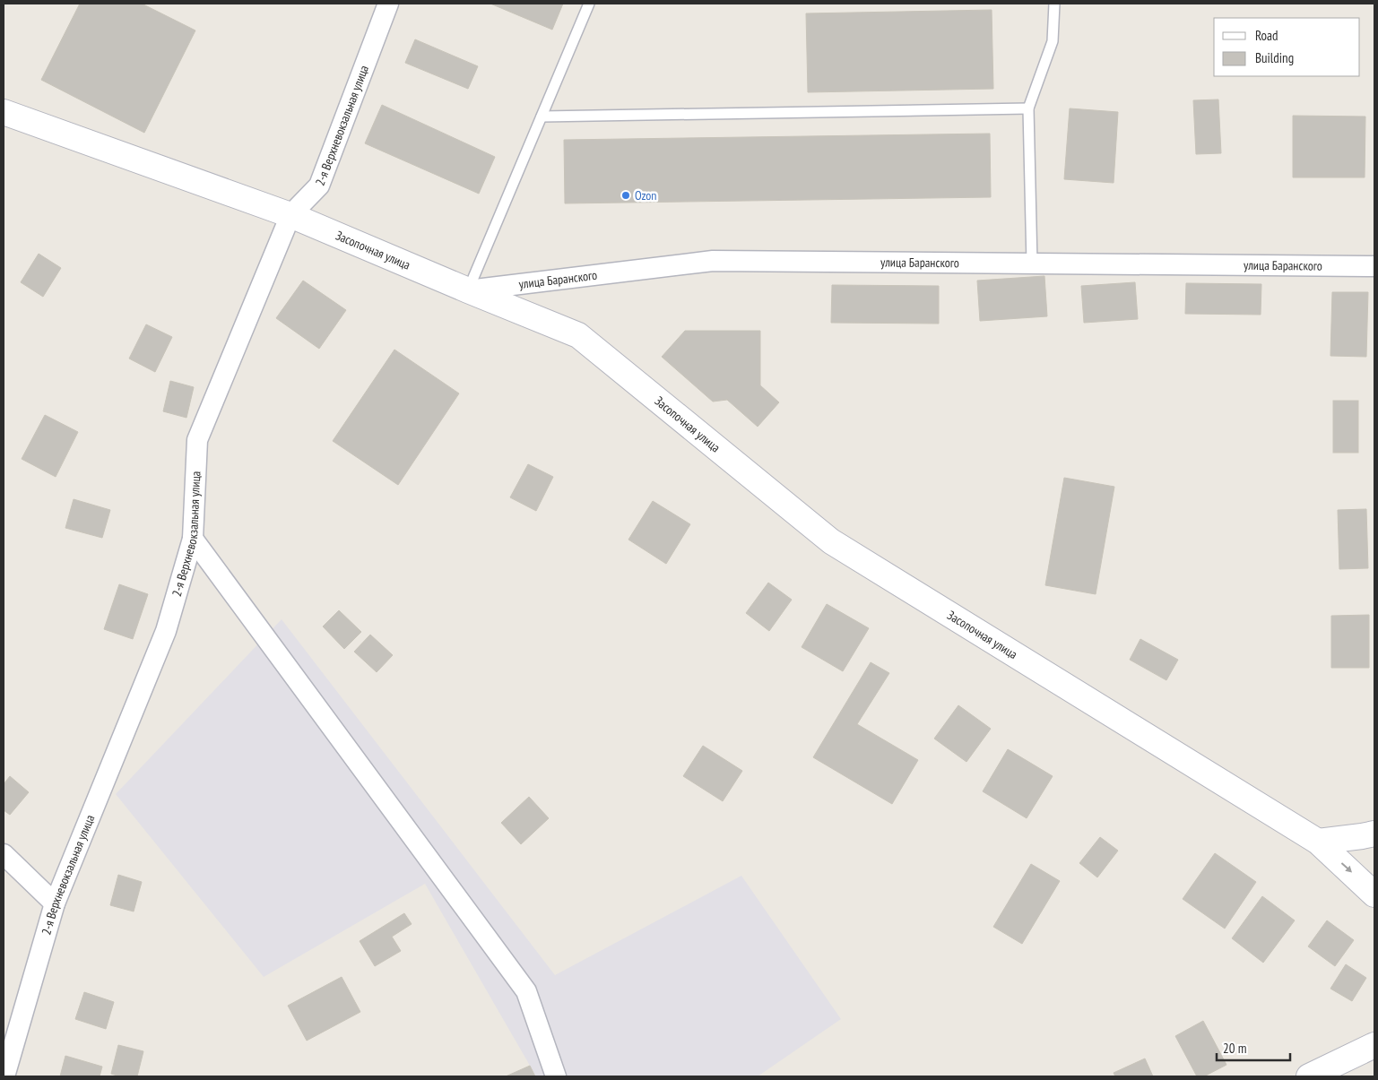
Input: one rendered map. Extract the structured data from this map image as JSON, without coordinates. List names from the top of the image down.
{
  "streets": {
    "street": ["2-я Верхневокзальная улица", "Засопочная улица", "улица Баранского"]
  },
  "crossings": [
    ["2-я Верхневокзальная улица", "Засопочная улица"],
    ["Засопочная улица", "улица Баранского"]
  ],
  "places": ["Ozon"],
  "legend": ["Road", "Building"],
  "scale_bar": "20 m"
}
